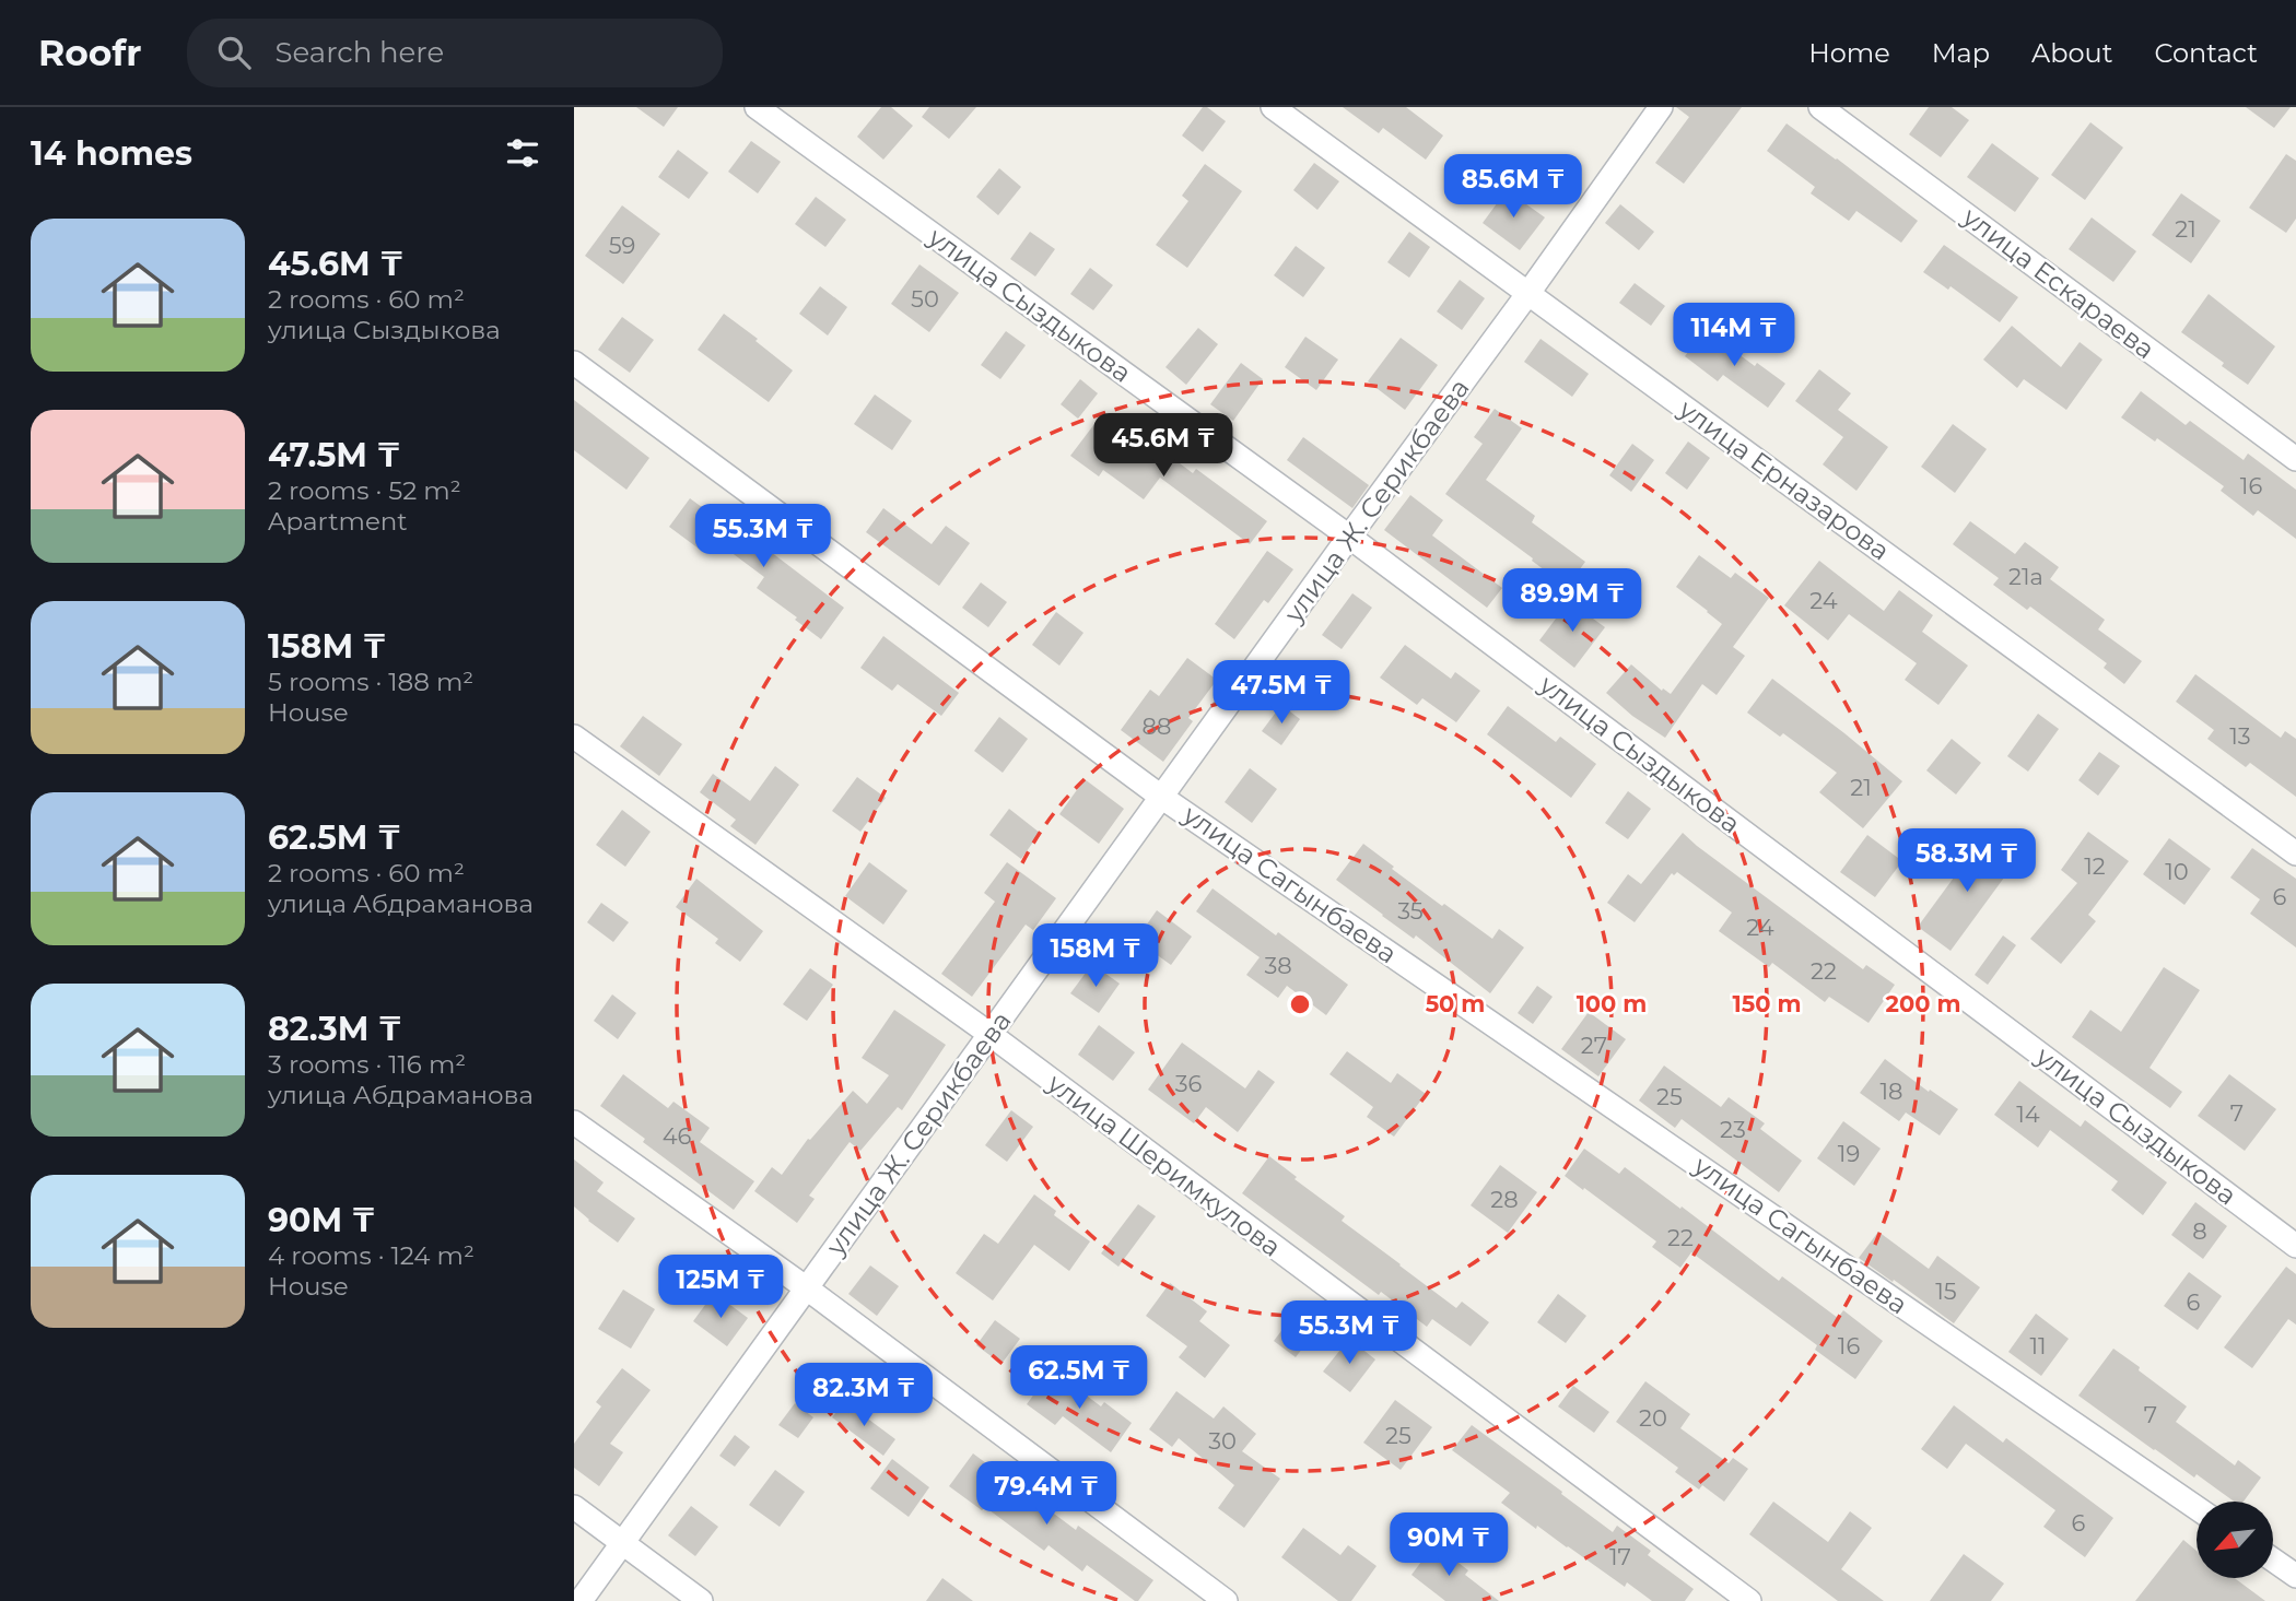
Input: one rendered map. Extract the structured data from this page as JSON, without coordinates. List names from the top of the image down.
{
  "streets": {
    "street": [
      "улица Ескараева",
      "улица Сыздыкова",
      "улица Ерназарова",
      "улица Ж. Серикбаева",
      "улица Сагынбаева",
      "улица Шеримкулова"
    ]
  },
  "crossings": [
    ["улица Сыздыкова", "улица Ж. Серикбаева"],
    ["улица Ерназарова", "улица Ж. Серикбаева"],
    ["улица Ж. Серикбаева", "улица Сагынбаева"],
    ["улица Ж. Серикбаева", "улица Шеримкулова"]
  ],
  "house_numbers": [
    "21",
    "59",
    "50",
    "16",
    "21а",
    "24",
    "88",
    "13",
    "21",
    "12",
    "10",
    "6",
    "35",
    "24",
    "38",
    "22",
    "27",
    "36",
    "18",
    "25",
    "7",
    "14",
    "23",
    "46",
    "19",
    "28",
    "8",
    "22",
    "15",
    "6",
    "16",
    "11",
    "7",
    "20",
    "25",
    "30",
    "6",
    "17"
  ],
  "north": "bottom left",
  "page": {
    "header": "Roofr",
    "search": "Search here",
    "nav": [
      "Home",
      "Map",
      "About",
      "Contact"
    ],
    "heading": "14 homes",
    "price": [
      "85.6M ₸",
      "114M ₸",
      "45.6M ₸",
      "55.3M ₸",
      "89.9M ₸",
      "47.5M ₸",
      "58.3M ₸",
      "158M ₸",
      "125M ₸",
      "55.3M ₸",
      "62.5M ₸",
      "82.3M ₸",
      "79.4M ₸",
      "90M ₸"
    ],
    "list": [
      {
        "name": "45.6M ₸",
        "note": "2 rooms · 60 m² · улица Сыздыкова"
      },
      {
        "name": "47.5M ₸",
        "note": "2 rooms · 52 m² · Apartment"
      },
      {
        "name": "158M ₸",
        "note": "5 rooms · 188 m² · House"
      },
      {
        "name": "62.5M ₸",
        "note": "2 rooms · 60 m² · улица Абдраманова"
      },
      {
        "name": "82.3M ₸",
        "note": "3 rooms · 116 m² · улица Абдраманова"
      },
      {
        "name": "90M ₸",
        "note": "4 rooms · 124 m² · House"
      }
    ]
  },
  "rings": [
    "50 m",
    "100 m",
    "150 m",
    "200 m"
  ]
}
